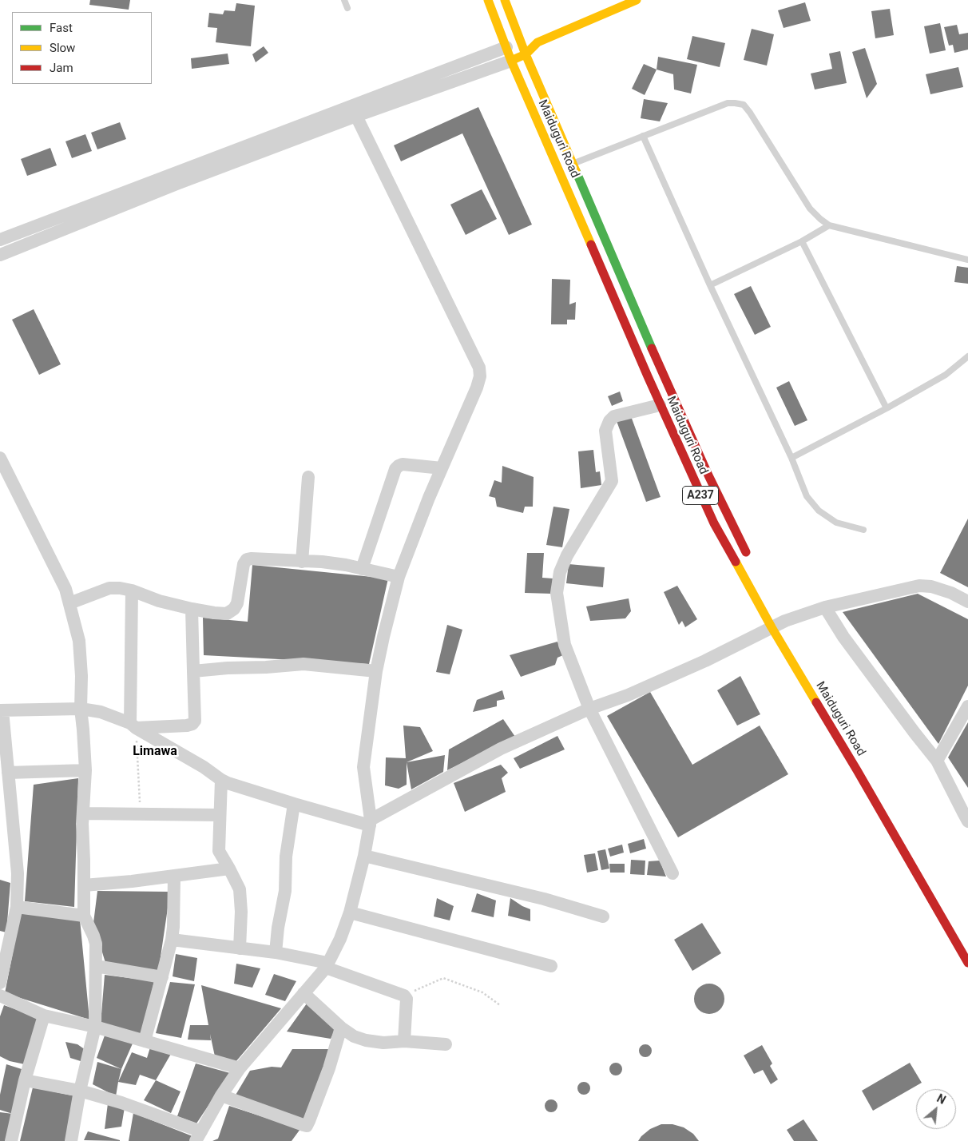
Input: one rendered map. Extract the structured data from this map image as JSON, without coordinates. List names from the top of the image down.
{
  "streets": {
    "main road": ["Maiduguri Road", "A237"]
  },
  "districts": ["Limawa"],
  "legend": ["Fast", "Slow", "Jam"],
  "north": "top right"
}
